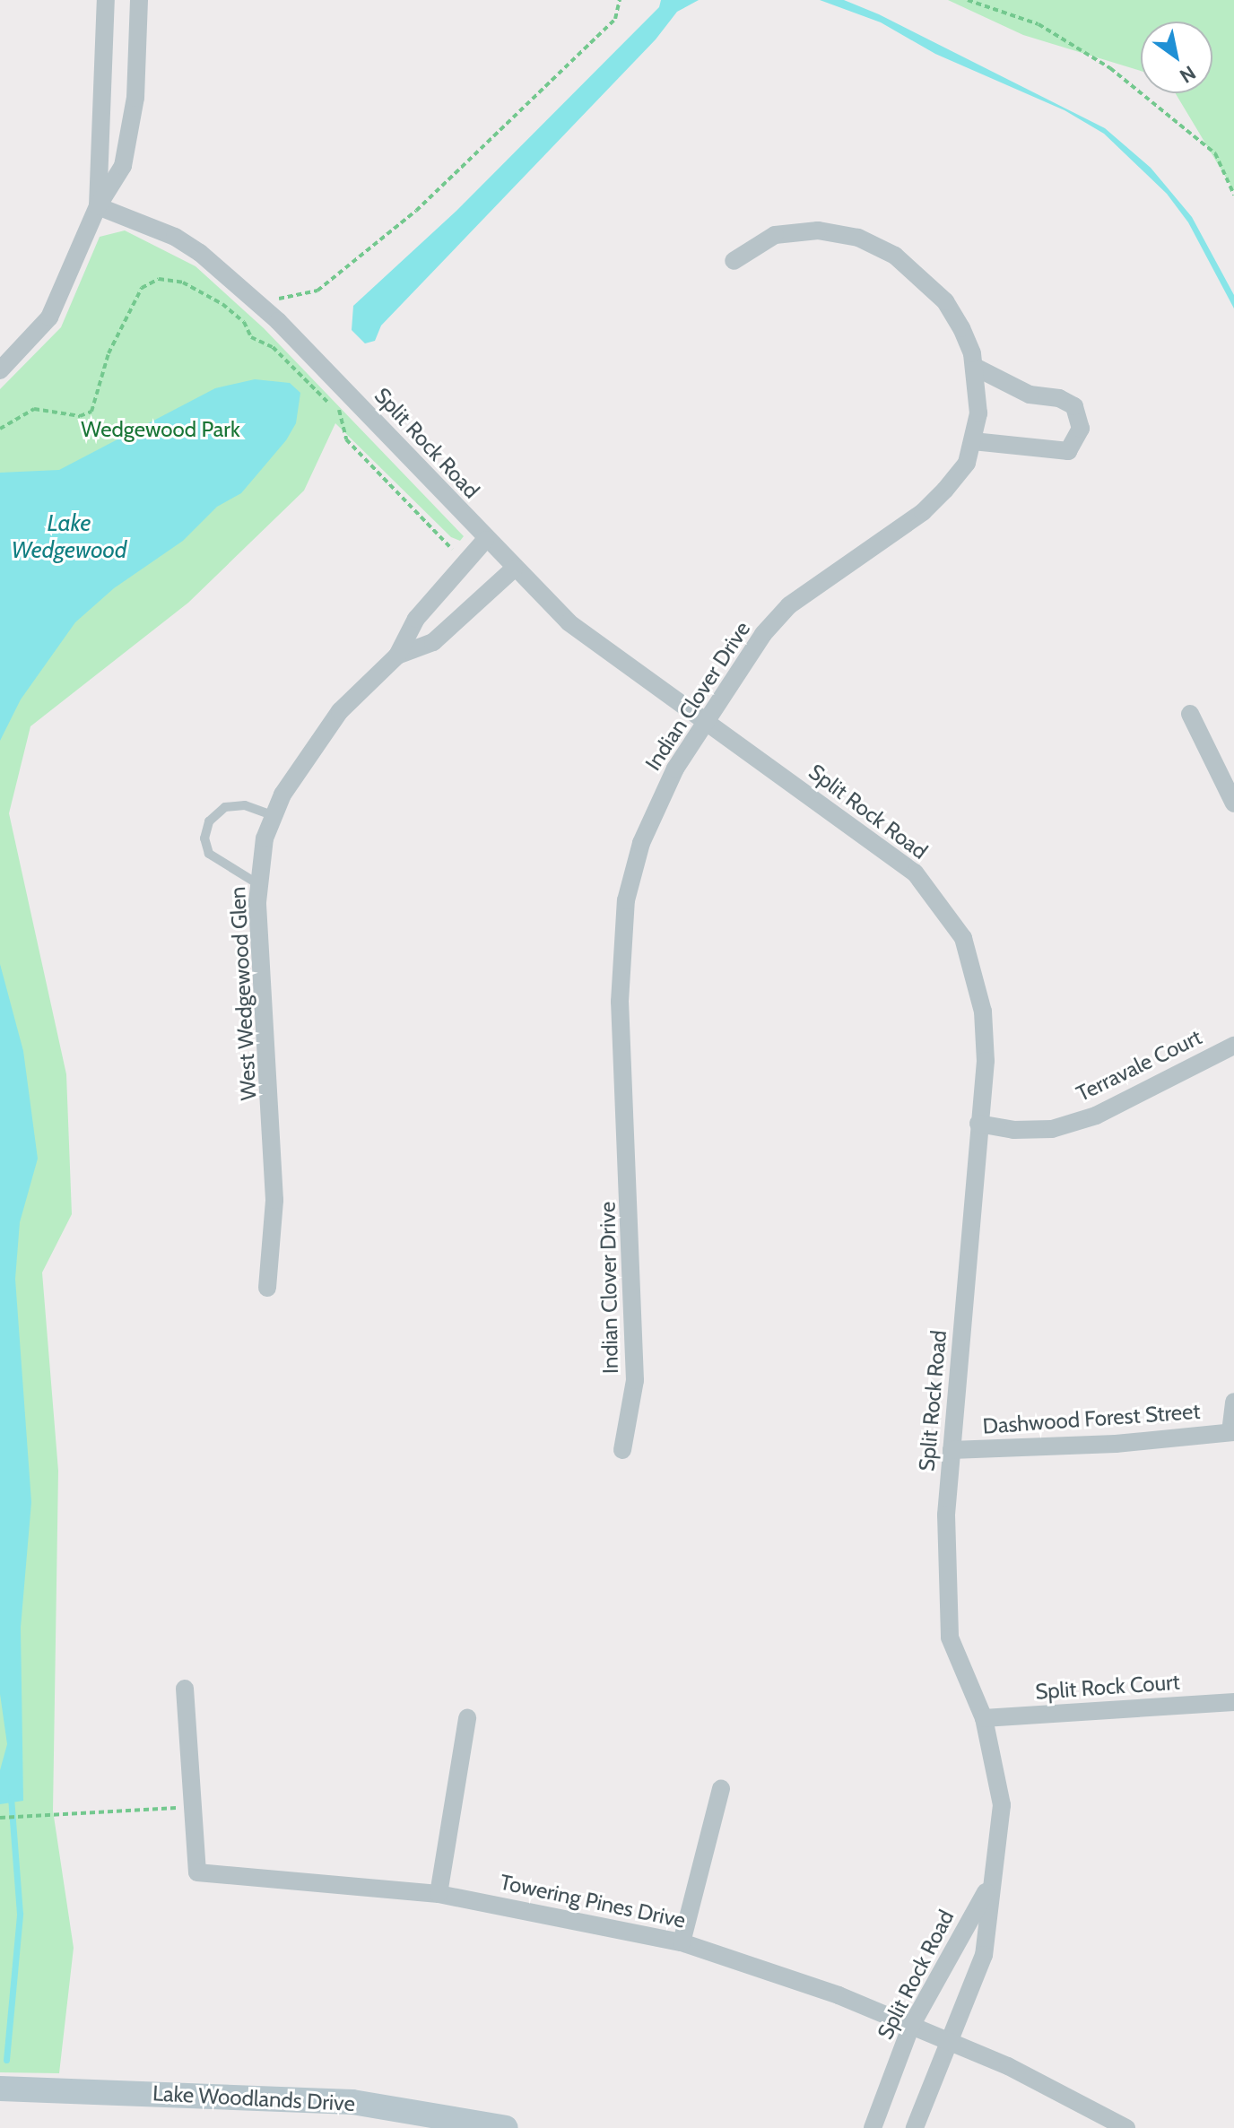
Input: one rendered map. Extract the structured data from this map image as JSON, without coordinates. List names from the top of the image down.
{
  "streets": {
    "main road": ["Lake Woodlands Drive"],
    "street": [
      "Split Rock Road",
      "Indian Clover Drive",
      "West Wedgewood Glen",
      "Terravale Court",
      "Dashwood Forest Street",
      "Split Rock Court",
      "Towering Pines Drive"
    ]
  },
  "crossings": [
    ["Split Rock Road", "Indian Clover Drive"],
    ["Split Rock Road", "West Wedgewood Glen"],
    ["Split Rock Road", "Terravale Court"],
    ["Split Rock Road", "Dashwood Forest Street"],
    ["Split Rock Road", "Split Rock Court"],
    ["Split Rock Road", "Towering Pines Drive"]
  ],
  "water": ["Lake Wedgewood"],
  "parks": ["Wedgewood Park"],
  "north": "bottom right"
}
